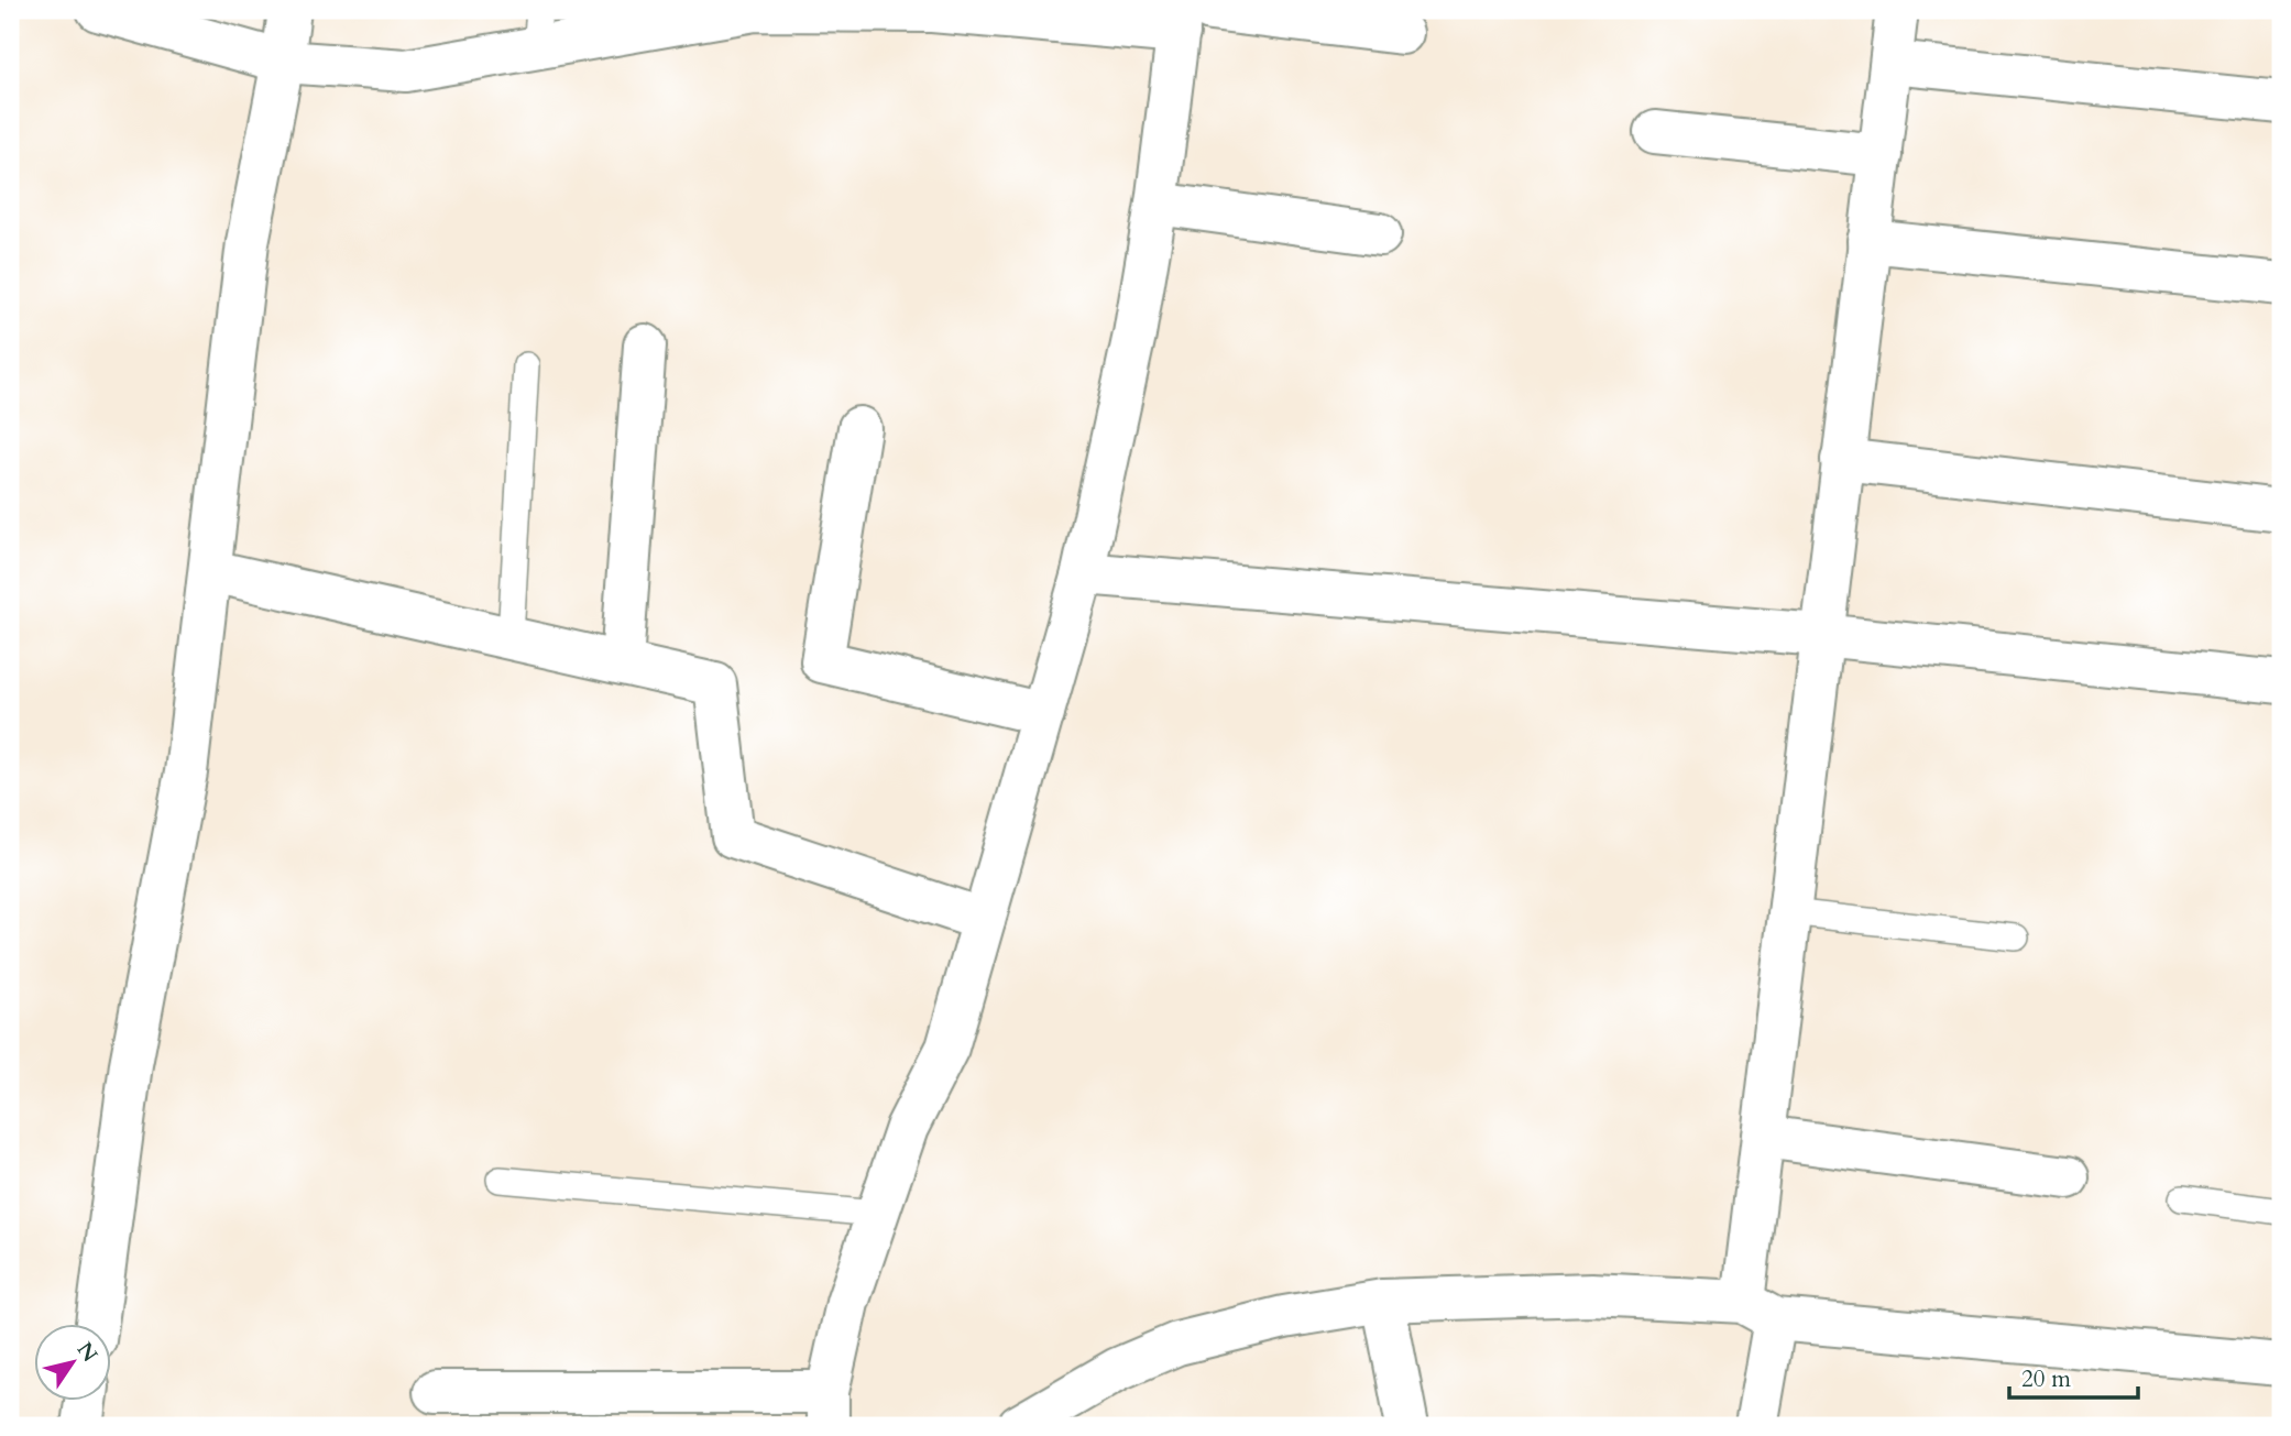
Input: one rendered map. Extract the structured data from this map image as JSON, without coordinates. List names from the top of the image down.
{
  "scale_bar": "20 m",
  "north": "top right"
}
